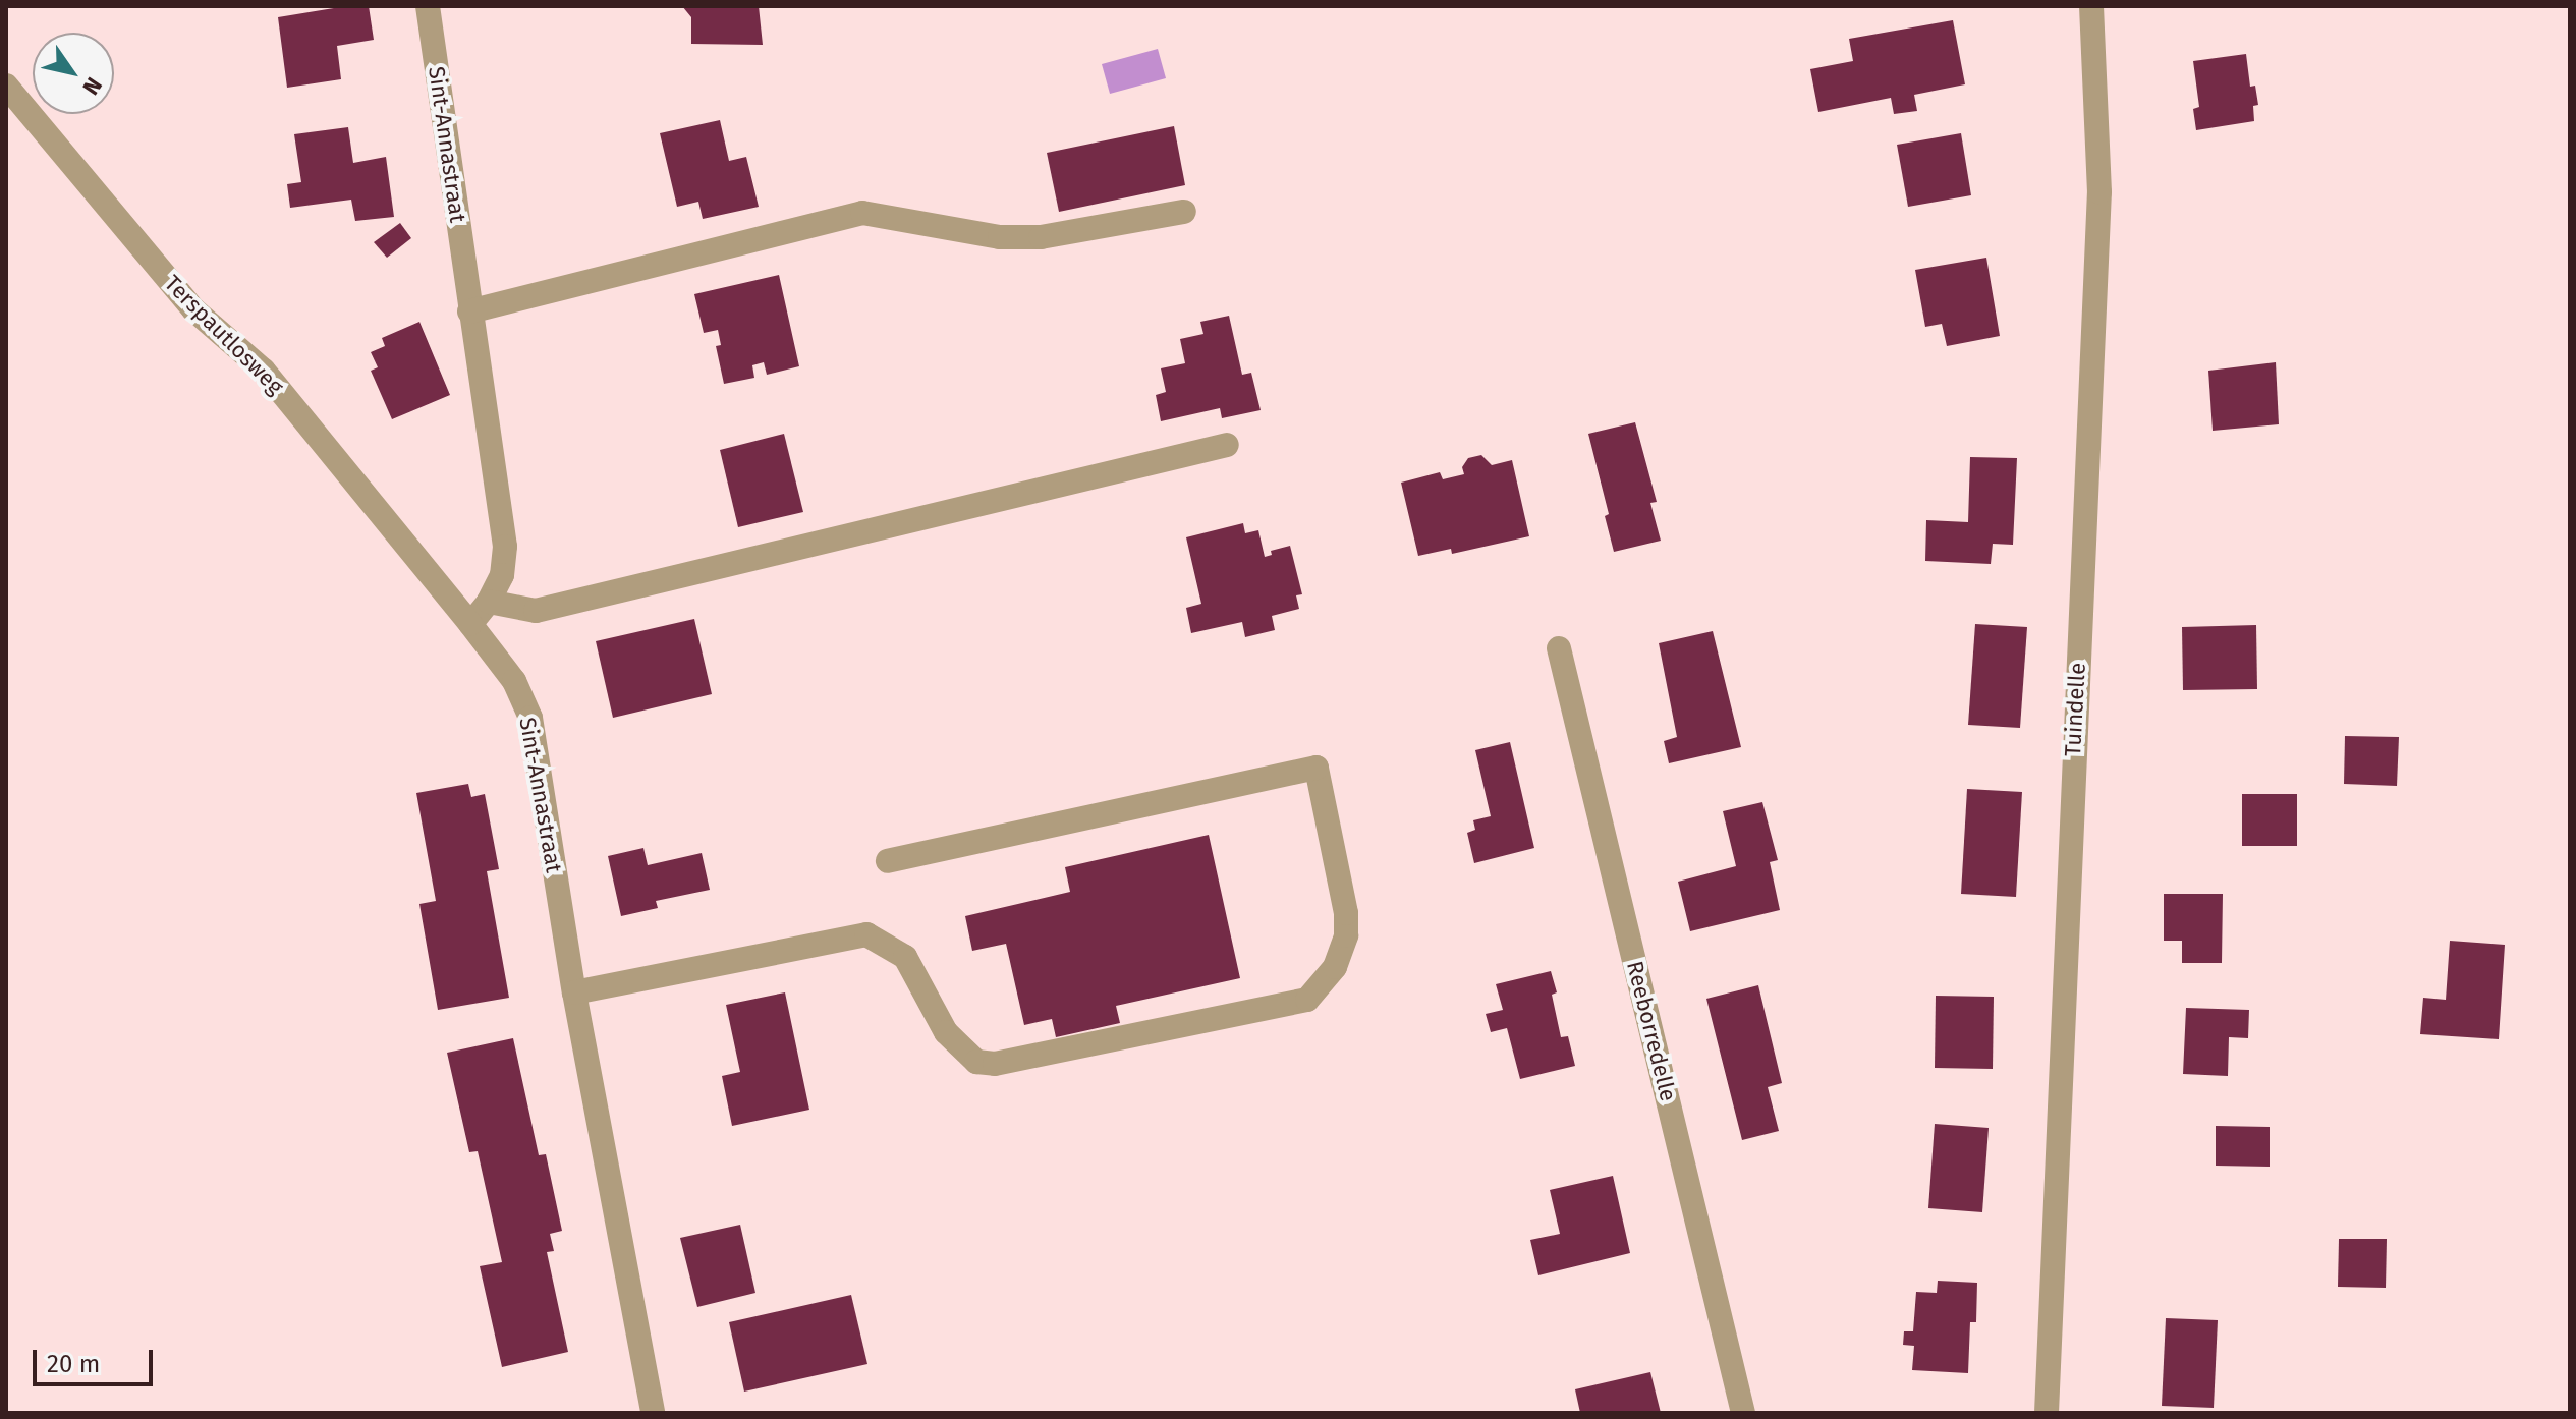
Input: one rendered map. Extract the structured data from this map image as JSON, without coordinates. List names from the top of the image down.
{
  "streets": {
    "street": [
      "Sint-Annastraat",
      "Terspautlosweg",
      "Tuindelle",
      "Reeborredelle"
    ]
  },
  "crossings": [
    ["Sint-Annastraat", "Terspautlosweg"]
  ],
  "scale_bar": "20 m",
  "north": "bottom right"
}
